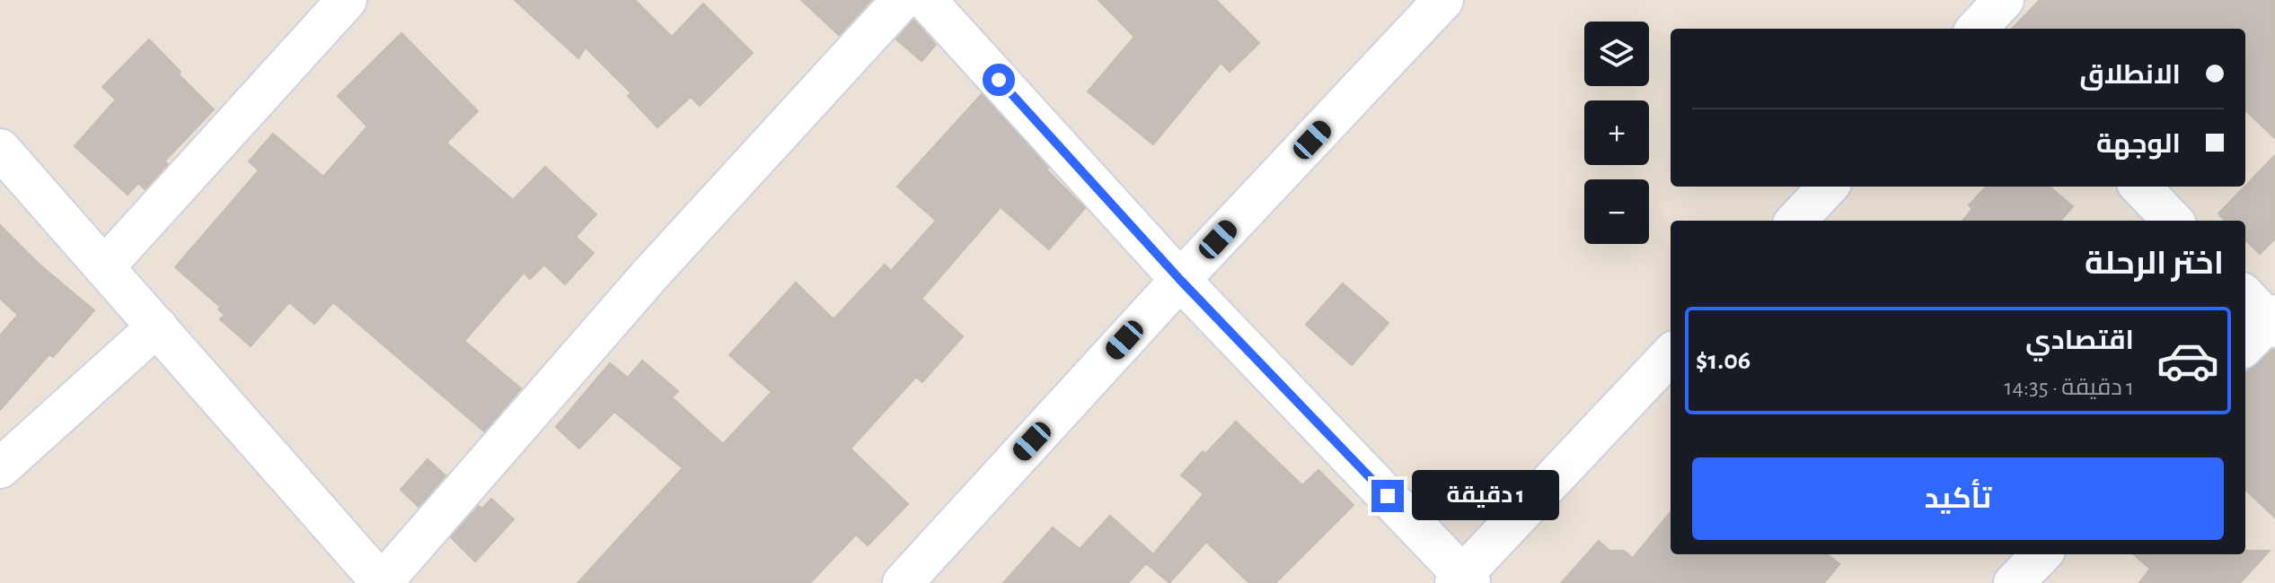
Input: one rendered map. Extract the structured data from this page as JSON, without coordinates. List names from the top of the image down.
{
  "page": {
    "map_buttons": ["+", "−"],
    "banner": ["الانطلاق", "الوجهة"],
    "heading": "اختر الرحلة",
    "list": [
      {
        "name": "اقتصادي",
        "note": "1 دقيقة · 14:35",
        "value": "$1.06"
      }
    ],
    "buttons": "تأكيد",
    "bubble": "1 دقيقة"
  }
}
